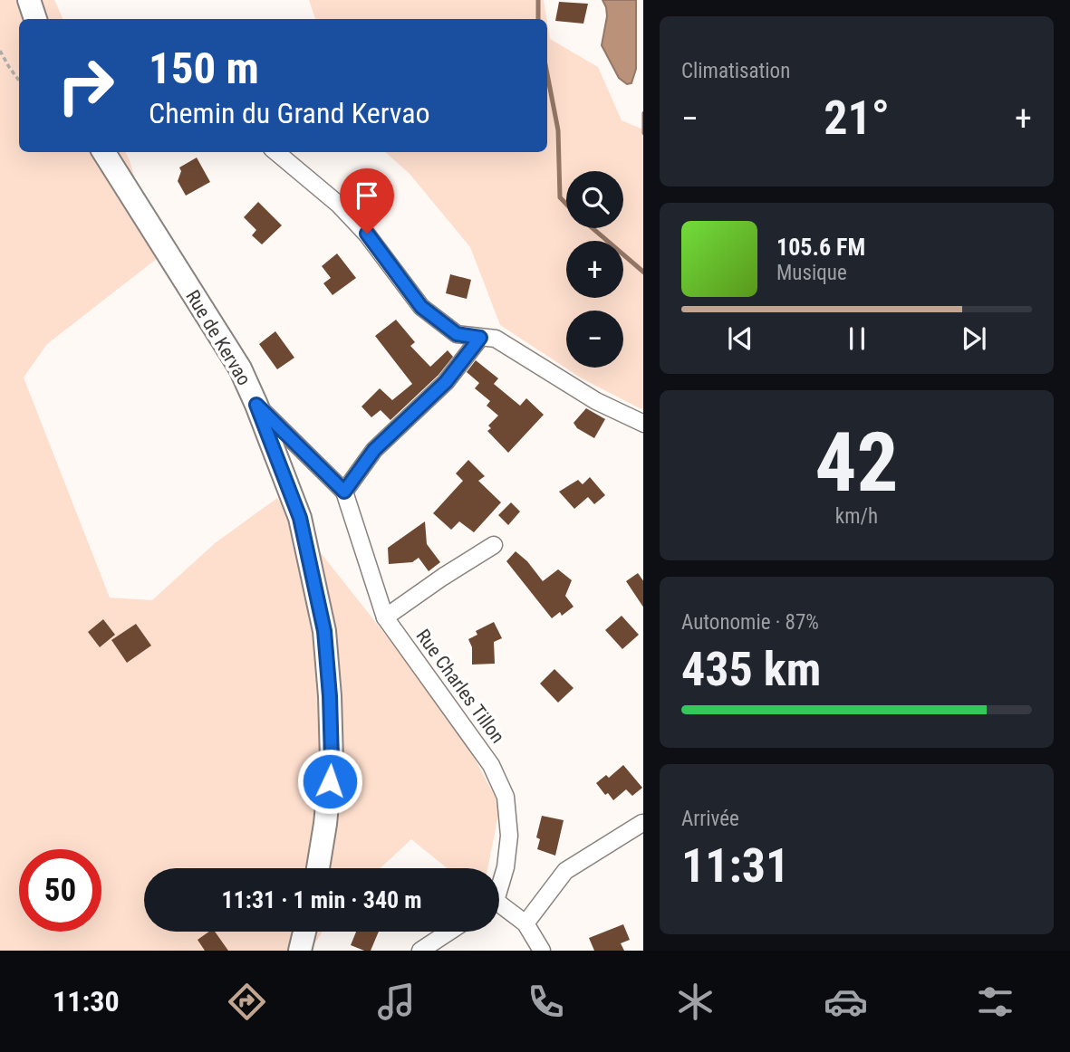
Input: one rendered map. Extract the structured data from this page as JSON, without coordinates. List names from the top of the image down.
{
  "streets": {
    "main road": ["Rue de Kervao"],
    "street": ["Rue Charles Tillon"]
  },
  "page": {
    "tile": [
      "Climatisation",
      ["42", "km/h"],
      ["Autonomie · 87%", "435 km"],
      ["Arrivée", "11:31"]
    ],
    "turn": ["150 m", "Chemin du Grand Kervao"],
    "heat": ["−", "21°", "+"],
    "map_buttons": ["+", "−"],
    "song": ["105.6 FM", "Musique"],
    "limit": "50",
    "trip": "11:31 · 1 min · 340 m",
    "tabs": "11:30"
  }
}
